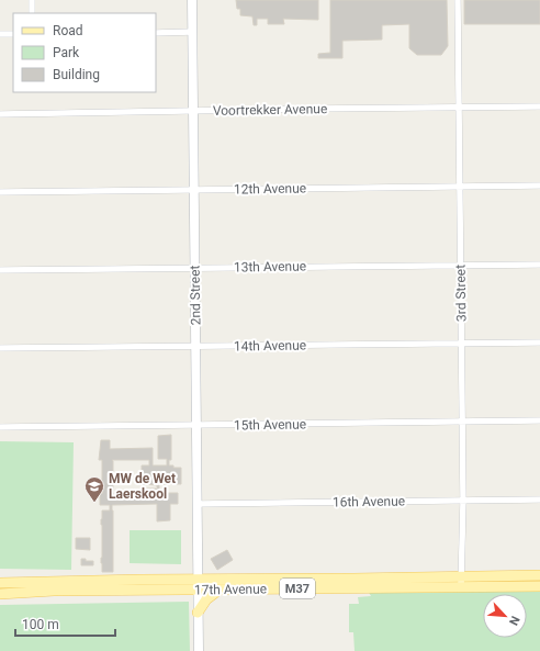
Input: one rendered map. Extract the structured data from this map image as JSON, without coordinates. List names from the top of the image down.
{
  "streets": {
    "main road": ["2nd Street", "M37", "17th Avenue"],
    "street": [
      "Voortrekker Avenue",
      "12th Avenue",
      "13th Avenue",
      "3rd Street",
      "14th Avenue",
      "15th Avenue",
      "16th Avenue"
    ]
  },
  "crossings": [
    ["Voortrekker Avenue", "3rd Street"],
    ["Voortrekker Avenue", "2nd Street"],
    ["12th Avenue", "3rd Street"],
    ["12th Avenue", "2nd Street"],
    ["13th Avenue", "3rd Street"],
    ["13th Avenue", "2nd Street"],
    ["3rd Street", "14th Avenue"],
    ["3rd Street", "15th Avenue"],
    ["3rd Street", "16th Avenue"],
    ["3rd Street", "17th Avenue"],
    ["2nd Street", "14th Avenue"],
    ["2nd Street", "15th Avenue"],
    ["2nd Street", "16th Avenue"],
    ["2nd Street", "17th Avenue"]
  ],
  "places": {
    "school or university": ["MW de Wet Laerskool"]
  },
  "legend": ["Road", "Park", "Building"],
  "scale_bar": "100 m",
  "north": "bottom right"
}
